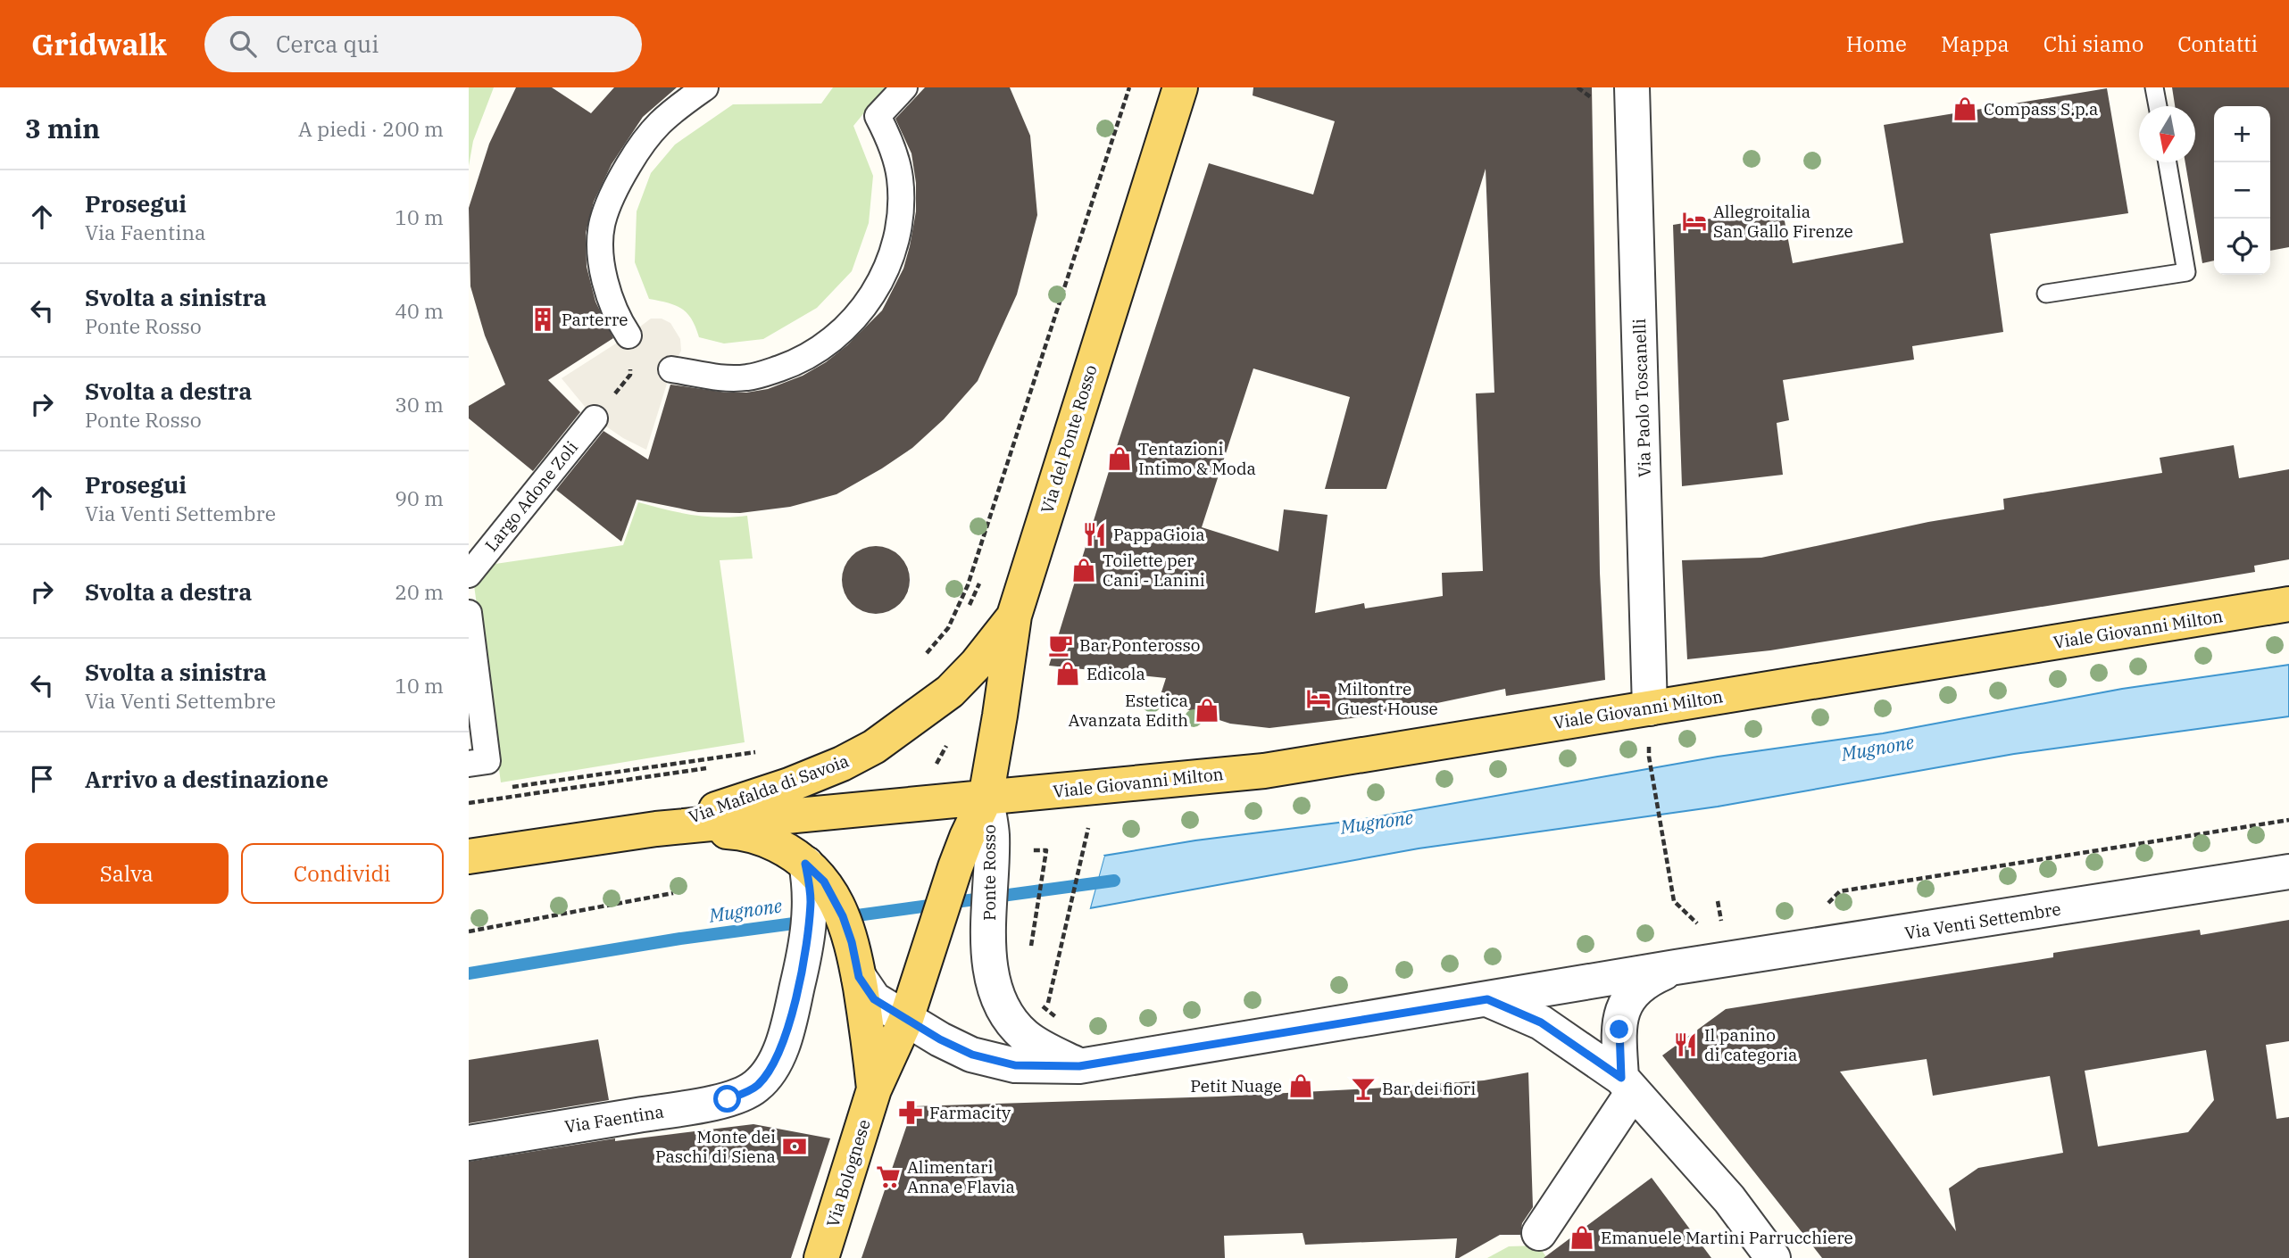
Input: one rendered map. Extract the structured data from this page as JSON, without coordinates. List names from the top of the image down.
{
  "streets": {
    "main road": [
      "Via del Ponte Rosso",
      "Viale Giovanni Milton",
      "Via Mafalda di Savoia",
      "Ponte Rosso",
      "Via Bolognese"
    ],
    "street": [
      "Via Paolo Toscanelli",
      "Largo Adone Zoli",
      "Via Venti Settembre",
      "Via Faentina"
    ]
  },
  "crossings": [
    ["Via Paolo Toscanelli", "Viale Giovanni Milton"],
    ["Via del Ponte Rosso", "Viale Giovanni Milton"],
    ["Via del Ponte Rosso", "Via Mafalda di Savoia"],
    ["Via del Ponte Rosso", "Ponte Rosso"],
    ["Viale Giovanni Milton", "Via Mafalda di Savoia"],
    ["Viale Giovanni Milton", "Ponte Rosso"],
    ["Via Mafalda di Savoia", "Ponte Rosso"],
    ["Ponte Rosso", "Via Venti Settembre"],
    ["Ponte Rosso", "Via Bolognese"]
  ],
  "water": ["Mugnone"],
  "places": {
    "shop": [
      "Compass S.p.a",
      "Tentazioni Intimo & Moda",
      "Toilette per Cani - Lanini",
      "Edicola",
      "Estetica Avanzata Edith",
      "Petit Nuage",
      "Emanuele Martini Parrucchiere"
    ],
    "hotel": ["Allegroitalia San Gallo Firenze", "Miltontre Guest House"],
    "building": ["Parterre"],
    "restaurant": ["PappaGioia", "Il panino di categoria"],
    "cafe": ["Bar Ponterosso"],
    "bar": ["Bar dei fiori"],
    "pharmacy": ["Farmacity"],
    "bank": ["Monte dei Paschi di Siena"],
    "supermarket": ["Alimentari Anna e Flavia"]
  },
  "north": "bottom",
  "page": {
    "header": "Gridwalk",
    "search": "Cerca qui",
    "nav": [
      "Home",
      "Mappa",
      "Chi siamo",
      "Contatti"
    ],
    "heading": ["3 min", "A piedi · 200 m"],
    "map_buttons": ["+", "−"],
    "list": [
      ["Prosegui", "Via Faentina", "10 m"],
      ["Svolta a sinistra", "Ponte Rosso", "40 m"],
      ["Svolta a destra", "Ponte Rosso", "30 m"],
      ["Prosegui", "Via Venti Settembre", "90 m"],
      ["Svolta a destra", "20 m"],
      ["Svolta a sinistra", "Via Venti Settembre", "10 m"],
      "Arrivo a destinazione"
    ],
    "buttons": ["Salva", "Condividi"]
  }
}
